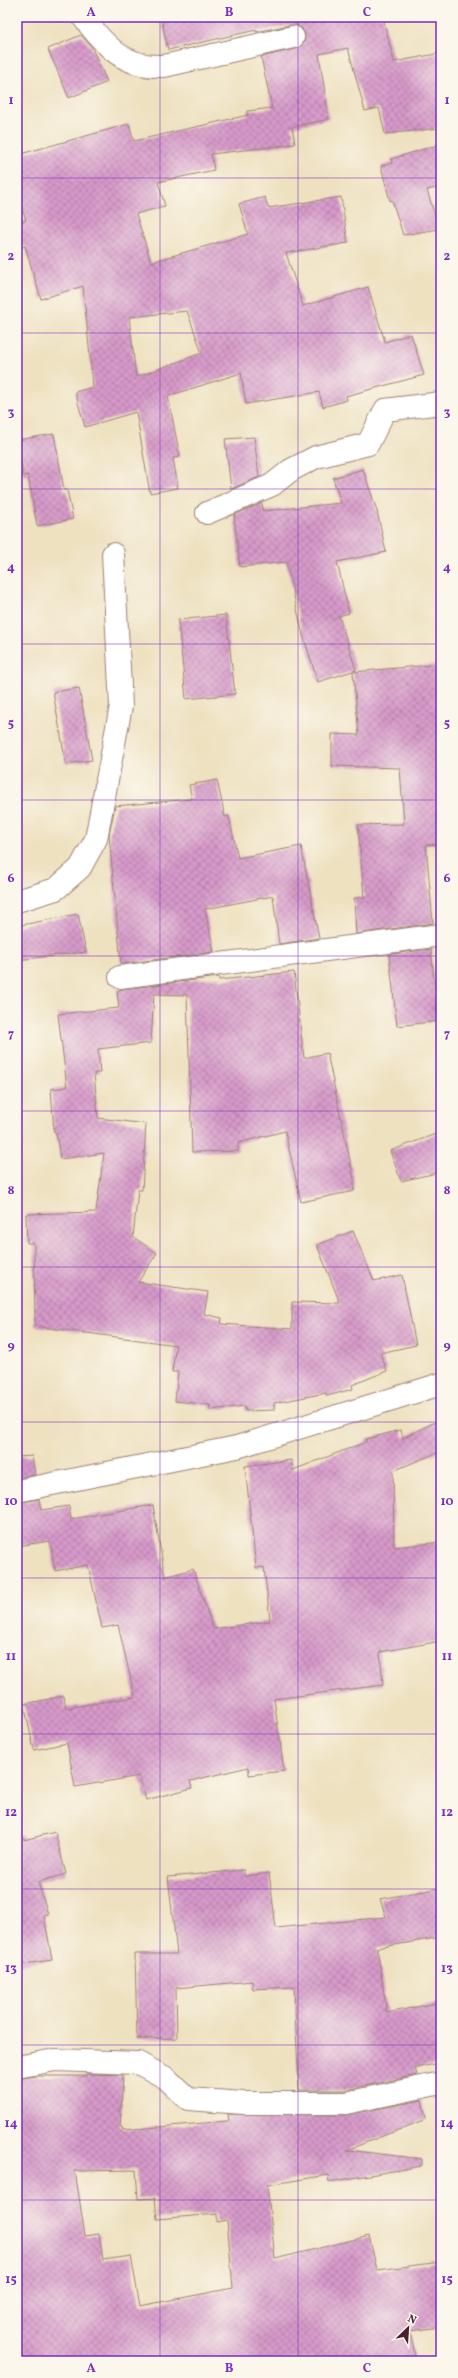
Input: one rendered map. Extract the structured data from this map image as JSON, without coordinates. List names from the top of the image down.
{
  "north": "top right",
  "grid": {
    "columns": ["A", "B", "C"],
    "rows": [
      "1",
      "2",
      "3",
      "4",
      "5",
      "6",
      "7",
      "8",
      "9",
      "10",
      "11",
      "12",
      "13",
      "14",
      "15"
    ]
  }
}
